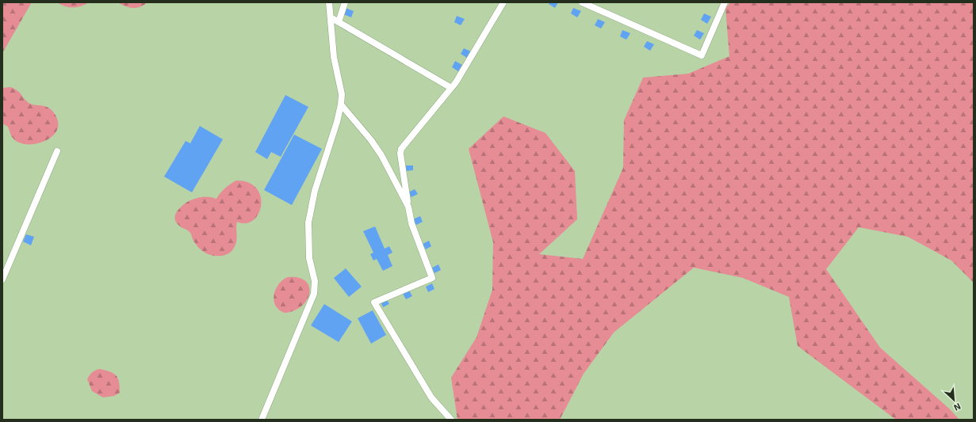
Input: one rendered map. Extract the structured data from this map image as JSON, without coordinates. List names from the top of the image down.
{
  "north": "bottom right"
}
